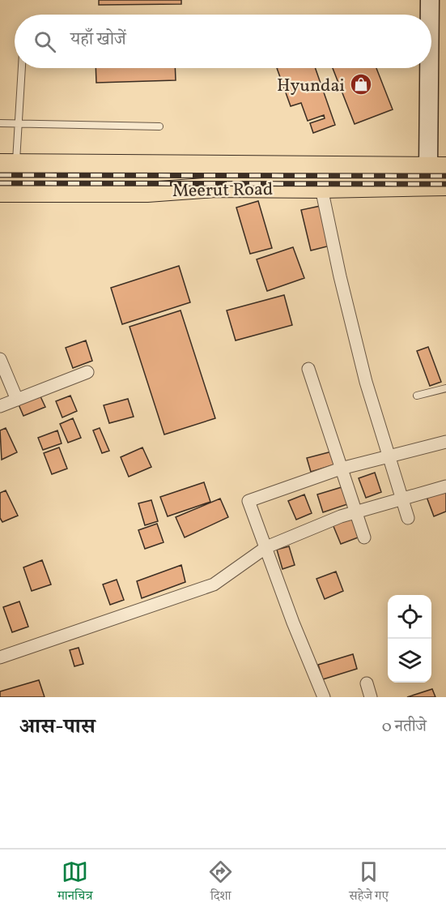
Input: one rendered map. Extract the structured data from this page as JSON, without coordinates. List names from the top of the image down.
{
  "streets": {
    "main road": ["Meerut Road"]
  },
  "places": {
    "shop": ["Hyundai"]
  },
  "page": {
    "search": "यहाँ खोजें",
    "heading": ["आस-पास", "0 नतीजे"],
    "nav": ["मानचित्र", "दिशा", "सहेजे गए"]
  }
}
